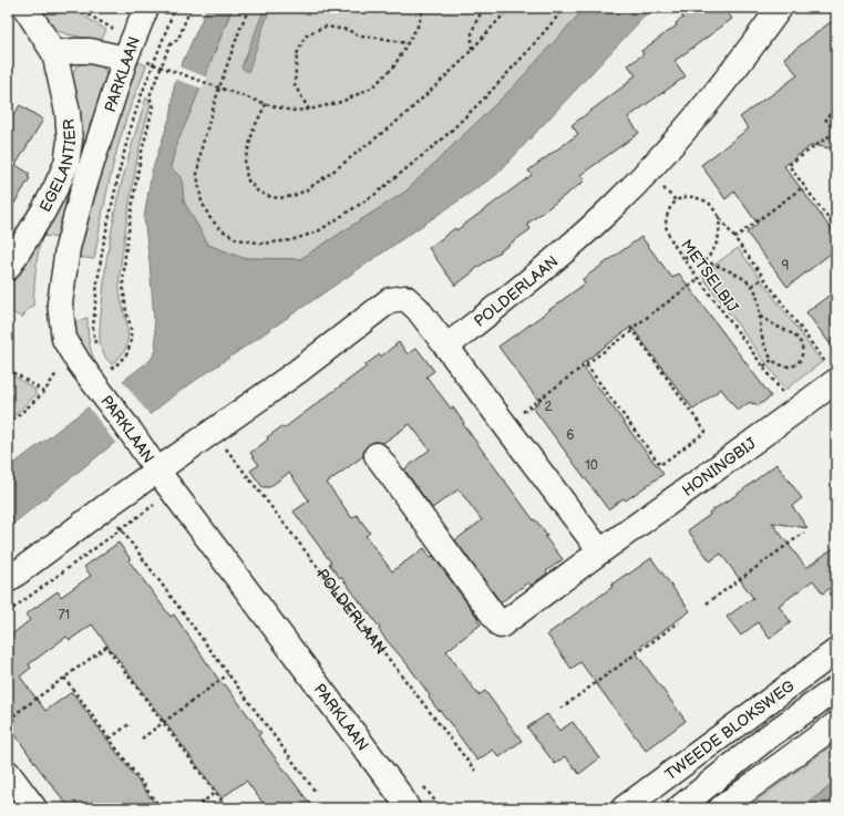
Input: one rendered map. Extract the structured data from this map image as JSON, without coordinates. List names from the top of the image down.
{
  "streets": {
    "street": [
      "PARKLAAN",
      "EGELANTIER",
      "POLDERLAAN",
      "HONINGBIJ",
      "TWEEDE BLOKSWEG"
    ],
    "path": ["METSELBIJ"]
  },
  "crossings": [
    ["METSELBIJ", "HONINGBIJ"]
  ],
  "house_numbers": [
    "9",
    "2",
    "6",
    "10",
    "71"
  ]
}
